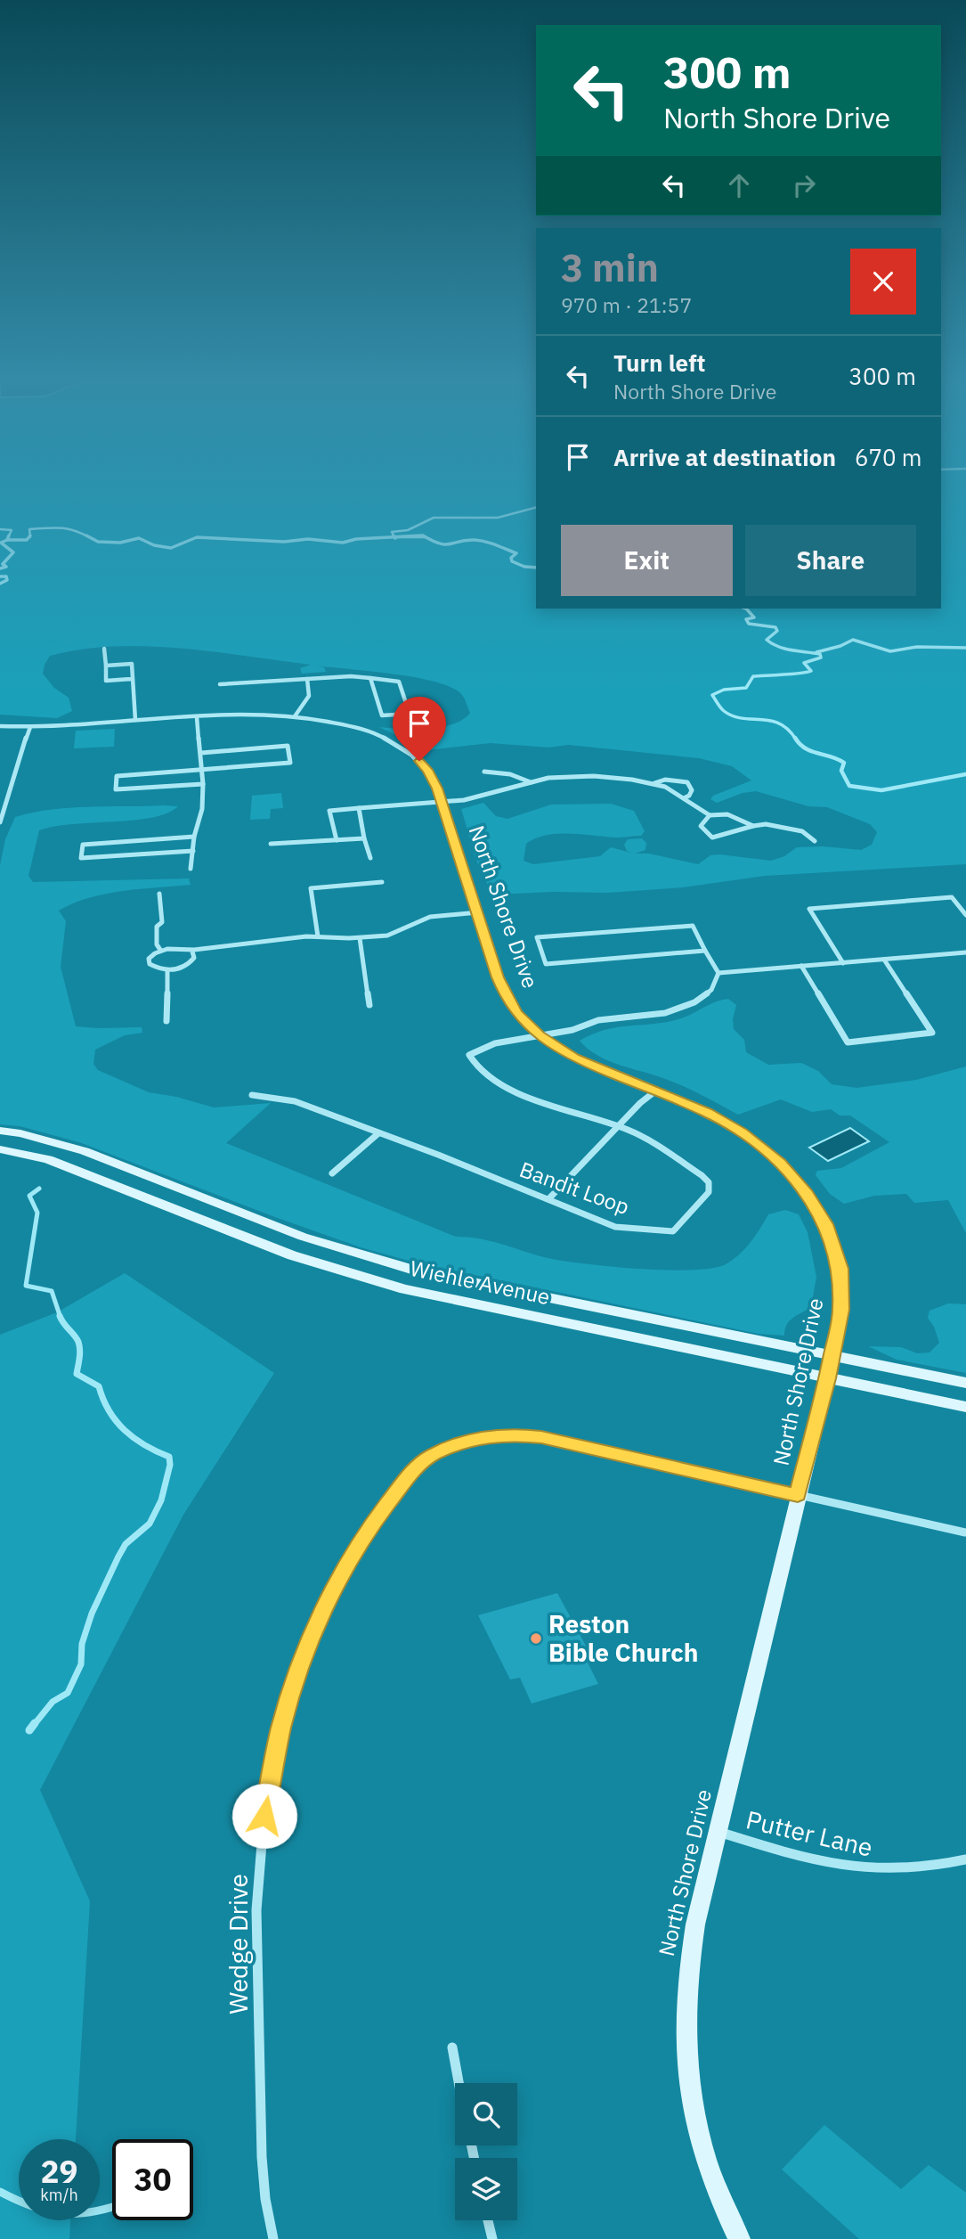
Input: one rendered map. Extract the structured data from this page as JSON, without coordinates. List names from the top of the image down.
{
  "streets": {
    "main road": ["North Shore Drive", "Wiehle Avenue"],
    "street": ["Bandit Loop", "Putter Lane", "Wedge Drive"]
  },
  "crossings": [
    ["North Shore Drive", "Bandit Loop"],
    ["North Shore Drive", "Wiehle Avenue"],
    ["North Shore Drive", "Putter Lane"],
    ["North Shore Drive", "Wedge Drive"]
  ],
  "places": ["Reston Bible Church"],
  "page": {
    "turn": ["300 m", "North Shore Drive"],
    "heading": ["3 min", "970 m · 21:57"],
    "list": [
      {
        "name": "Turn left",
        "note": "North Shore Drive",
        "value": "300 m"
      },
      {
        "name": "Arrive at destination",
        "value": "670 m"
      }
    ],
    "buttons": ["Exit", "Share"],
    "speed": "29 km/h",
    "limit": "30"
  }
}
